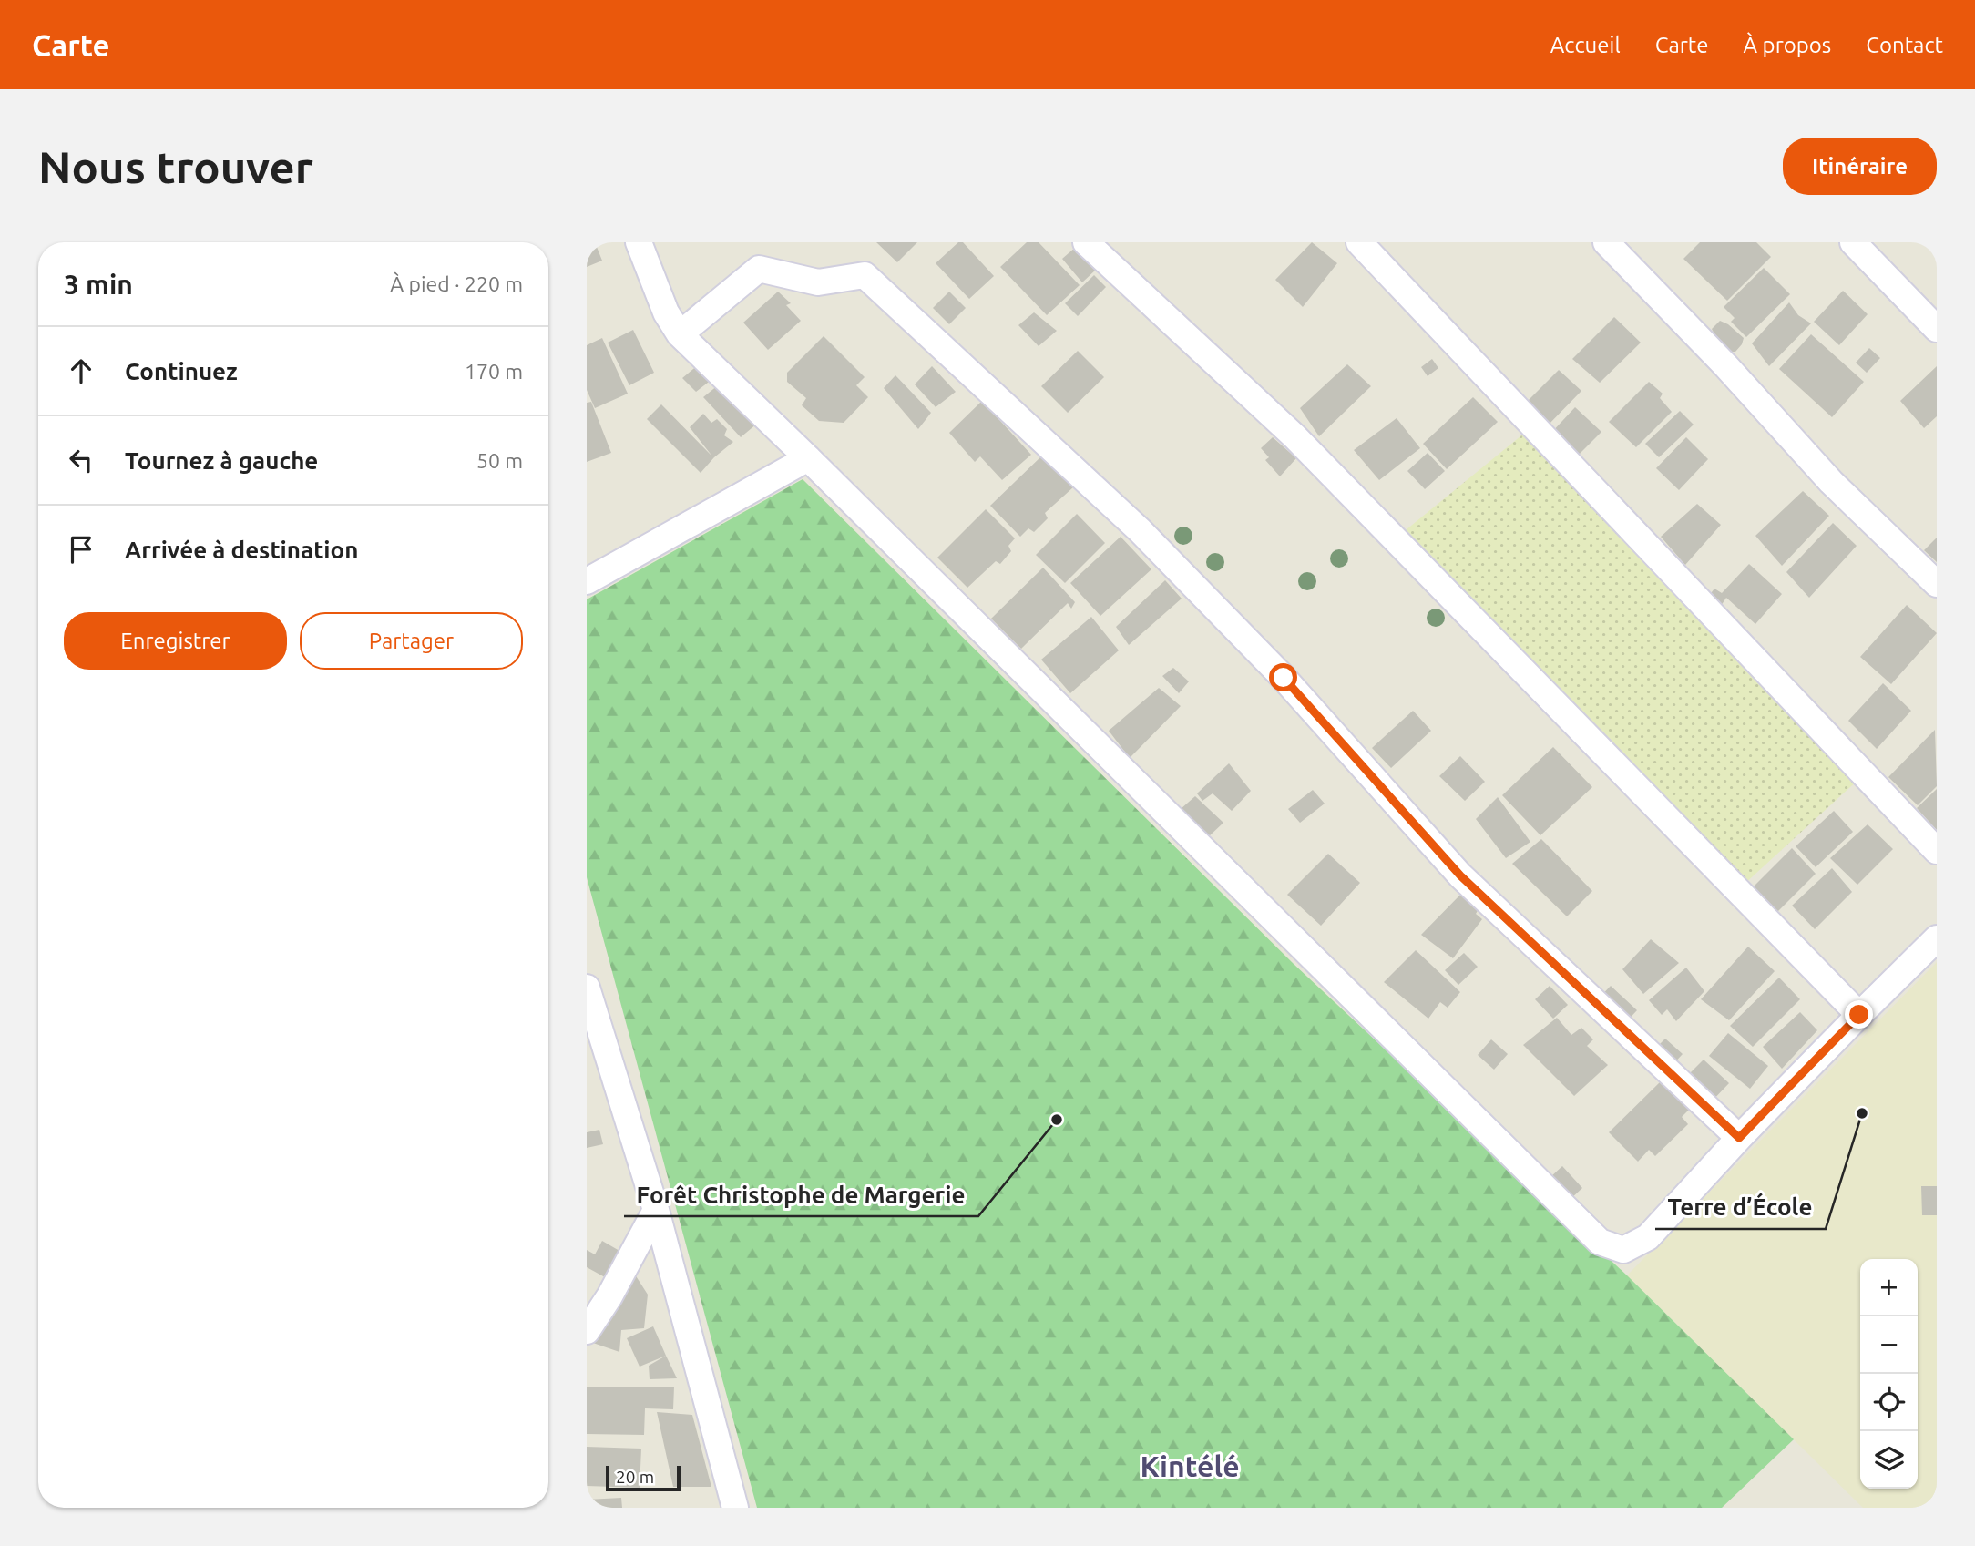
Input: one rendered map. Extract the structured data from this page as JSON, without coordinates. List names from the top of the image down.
{
  "districts": ["Kintélé"],
  "places": ["Terre d’École", "Forêt Christophe de Margerie"],
  "scale_bar": "20 m",
  "page": {
    "header": "Carte",
    "nav": [
      "Accueil",
      "Carte",
      "À propos",
      "Contact"
    ],
    "buttons": [
      "Itinéraire",
      ["Enregistrer", "Partager"]
    ],
    "title": "Nous trouver",
    "heading": ["3 min", "À pied · 220 m"],
    "list": [
      ["Continuez", "170 m"],
      ["Tournez à gauche", "50 m"],
      "Arrivée à destination"
    ],
    "map_buttons": ["+", "−"],
    "scale": "20 m"
  }
}
